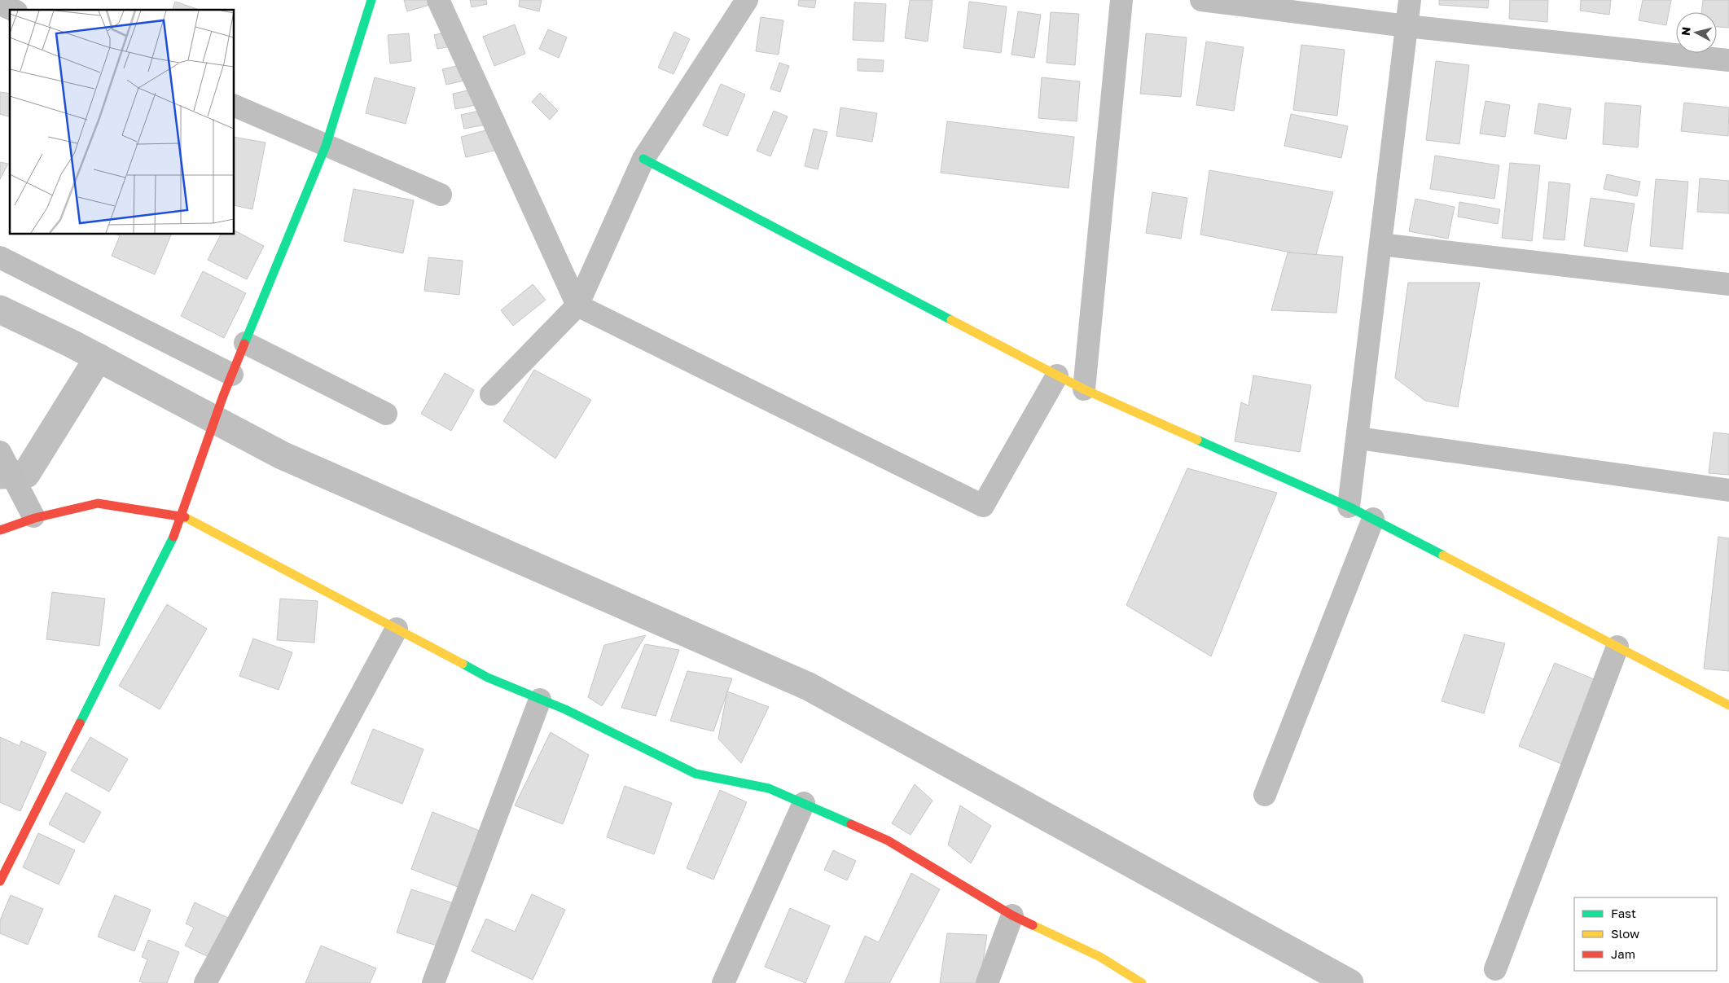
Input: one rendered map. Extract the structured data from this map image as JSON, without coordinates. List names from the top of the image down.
{
  "legend": ["Fast", "Slow", "Jam"],
  "north": "left"
}
